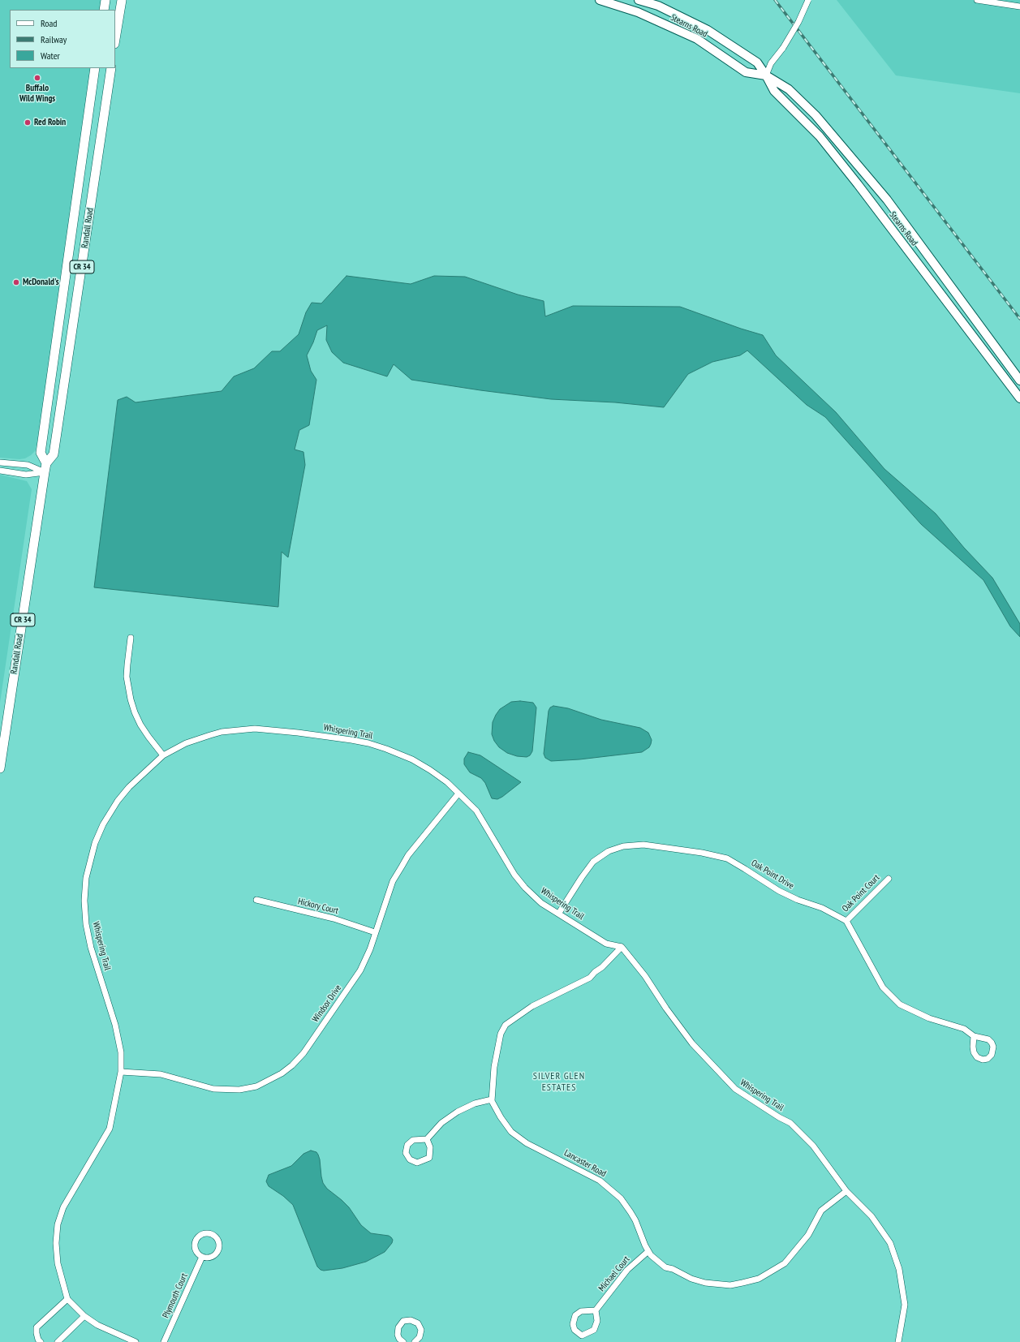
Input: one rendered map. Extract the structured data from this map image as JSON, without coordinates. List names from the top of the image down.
{
  "streets": {
    "main road": ["Stearns Road", "Randall Road", "CR 34"],
    "street": [
      "Whispering Trail",
      "Oak Point Drive",
      "Oak Point Court",
      "Hickory Court",
      "Windsor Drive",
      "Lancaster Road",
      "Michael Court",
      "Plymouth Court"
    ]
  },
  "crossings": [
    ["Whispering Trail", "Oak Point Drive"],
    ["Whispering Trail", "Windsor Drive"],
    ["Whispering Trail", "Lancaster Road"],
    ["Oak Point Drive", "Oak Point Court"],
    ["Hickory Court", "Windsor Drive"],
    ["Lancaster Road", "Michael Court"]
  ],
  "districts": ["SILVER GLEN ESTATES"],
  "places": ["Buffalo Wild Wings", "Red Robin", "McDonald's"],
  "legend": ["Road", "Railway", "Water"]
}
